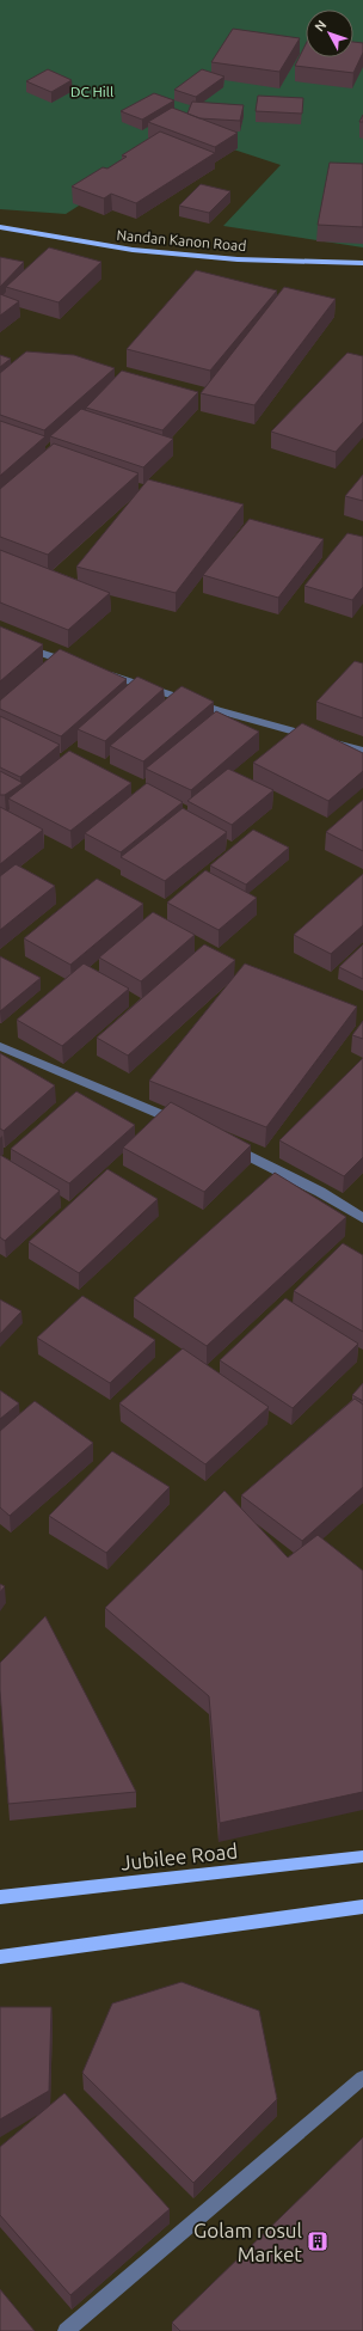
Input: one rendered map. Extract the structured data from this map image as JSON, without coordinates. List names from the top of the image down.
{
  "streets": {
    "main road": ["Nandan Kanon Road", "Jubilee Road"]
  },
  "parks": ["DC Hill"],
  "places": {
    "building": ["Golam rosul Market"]
  },
  "north": "top left"
}
